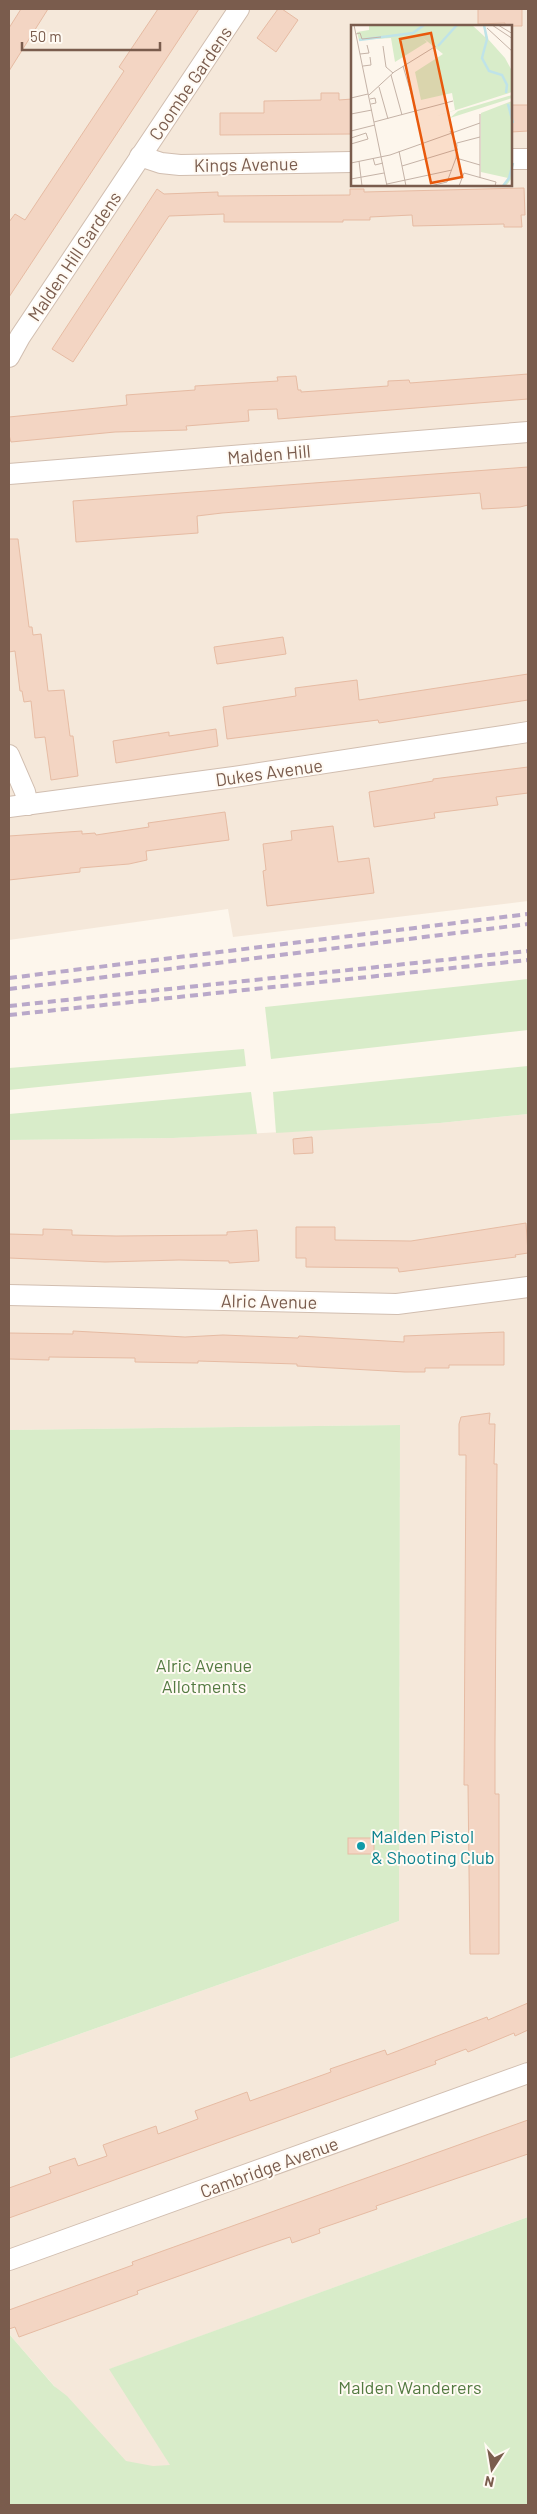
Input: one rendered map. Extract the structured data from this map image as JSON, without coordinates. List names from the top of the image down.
{
  "streets": {
    "street": [
      "Coombe Gardens",
      "Kings Avenue",
      "Malden Hill Gardens",
      "Malden Hill",
      "Dukes Avenue",
      "Alric Avenue",
      "Cambridge Avenue"
    ]
  },
  "crossings": [
    ["Coombe Gardens", "Kings Avenue"],
    ["Coombe Gardens", "Malden Hill Gardens"],
    ["Kings Avenue", "Malden Hill Gardens"]
  ],
  "parks": ["Alric Avenue Allotments", "Malden Wanderers"],
  "places": ["Malden Pistol & Shooting Club"],
  "scale_bar": "50 m",
  "north": "bottom"
}
